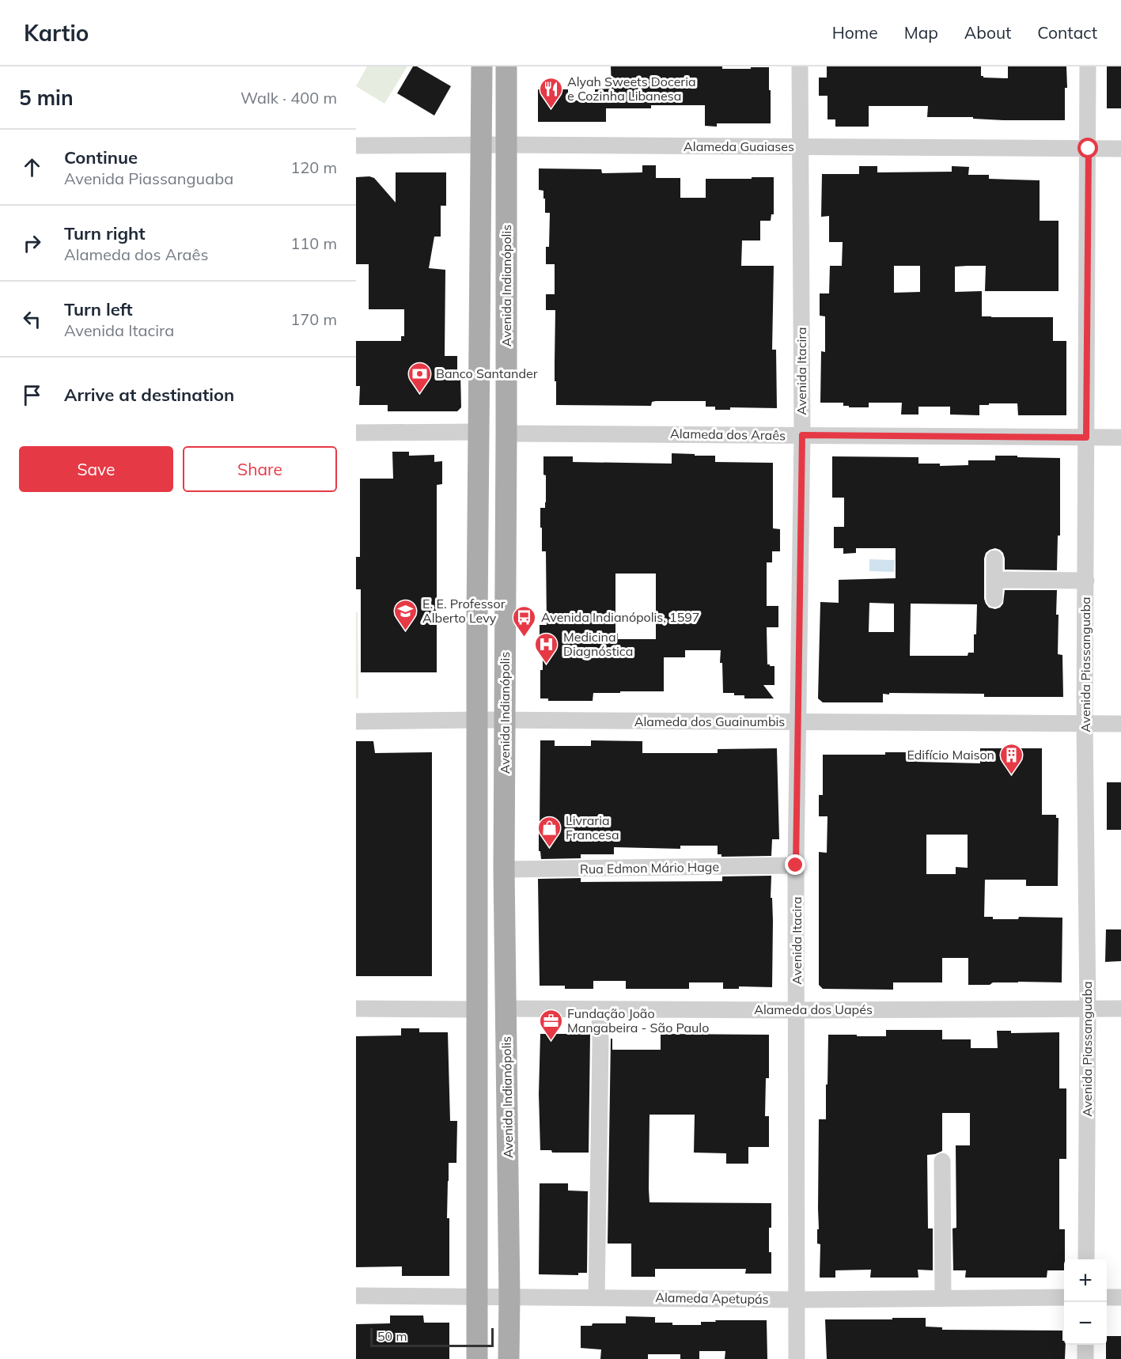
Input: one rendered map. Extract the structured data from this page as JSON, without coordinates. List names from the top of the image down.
{
  "streets": {
    "main road": ["Avenida Indianópolis"],
    "street": [
      "Alameda Guaiases",
      "Avenida Itacira",
      "Alameda dos Araês",
      "Avenida Piassanguaba",
      "Alameda dos Guainumbis",
      "Rua Edmon Mário Hage",
      "Alameda dos Uapés",
      "Alameda Apetupás"
    ]
  },
  "crossings": [
    ["Alameda Guaiases", "Avenida Indianópolis"],
    ["Alameda Guaiases", "Avenida Itacira"],
    ["Alameda Guaiases", "Avenida Piassanguaba"],
    ["Avenida Indianópolis", "Alameda dos Araês"],
    ["Avenida Indianópolis", "Alameda dos Guainumbis"],
    ["Avenida Indianópolis", "Rua Edmon Mário Hage"],
    ["Avenida Indianópolis", "Alameda dos Uapés"],
    ["Avenida Indianópolis", "Alameda Apetupás"],
    ["Avenida Itacira", "Alameda dos Araês"],
    ["Avenida Itacira", "Alameda dos Guainumbis"],
    ["Avenida Itacira", "Rua Edmon Mário Hage"],
    ["Avenida Itacira", "Alameda dos Uapés"],
    ["Avenida Itacira", "Alameda Apetupás"],
    ["Alameda dos Araês", "Avenida Piassanguaba"],
    ["Avenida Piassanguaba", "Alameda dos Guainumbis"],
    ["Avenida Piassanguaba", "Alameda dos Uapés"]
  ],
  "places": {
    "restaurant": ["Alyah Sweets Doceria e Cozinha Libanesa"],
    "bank": ["Banco Santander"],
    "school or university": ["E. E. Professor Alberto Levy"],
    "bus stop": ["Avenida Indianópolis, 1597"],
    "hospital": ["Medicina Diagnóstica"],
    "building": ["Edifício Maison"],
    "shop": ["Livraria Francesa"],
    "office": ["Fundação João Mangabeira - São Paulo"]
  },
  "scale_bar": "50 m",
  "page": {
    "header": "Kartio",
    "nav": [
      "Home",
      "Map",
      "About",
      "Contact"
    ],
    "heading": ["5 min", "Walk · 400 m"],
    "list": [
      ["Continue", "Avenida Piassanguaba", "120 m"],
      ["Turn right", "Alameda dos Araês", "110 m"],
      ["Turn left", "Avenida Itacira", "170 m"],
      "Arrive at destination"
    ],
    "buttons": ["Save", "Share"],
    "map_buttons": ["+", "−"],
    "scale": "50 m"
  }
}
